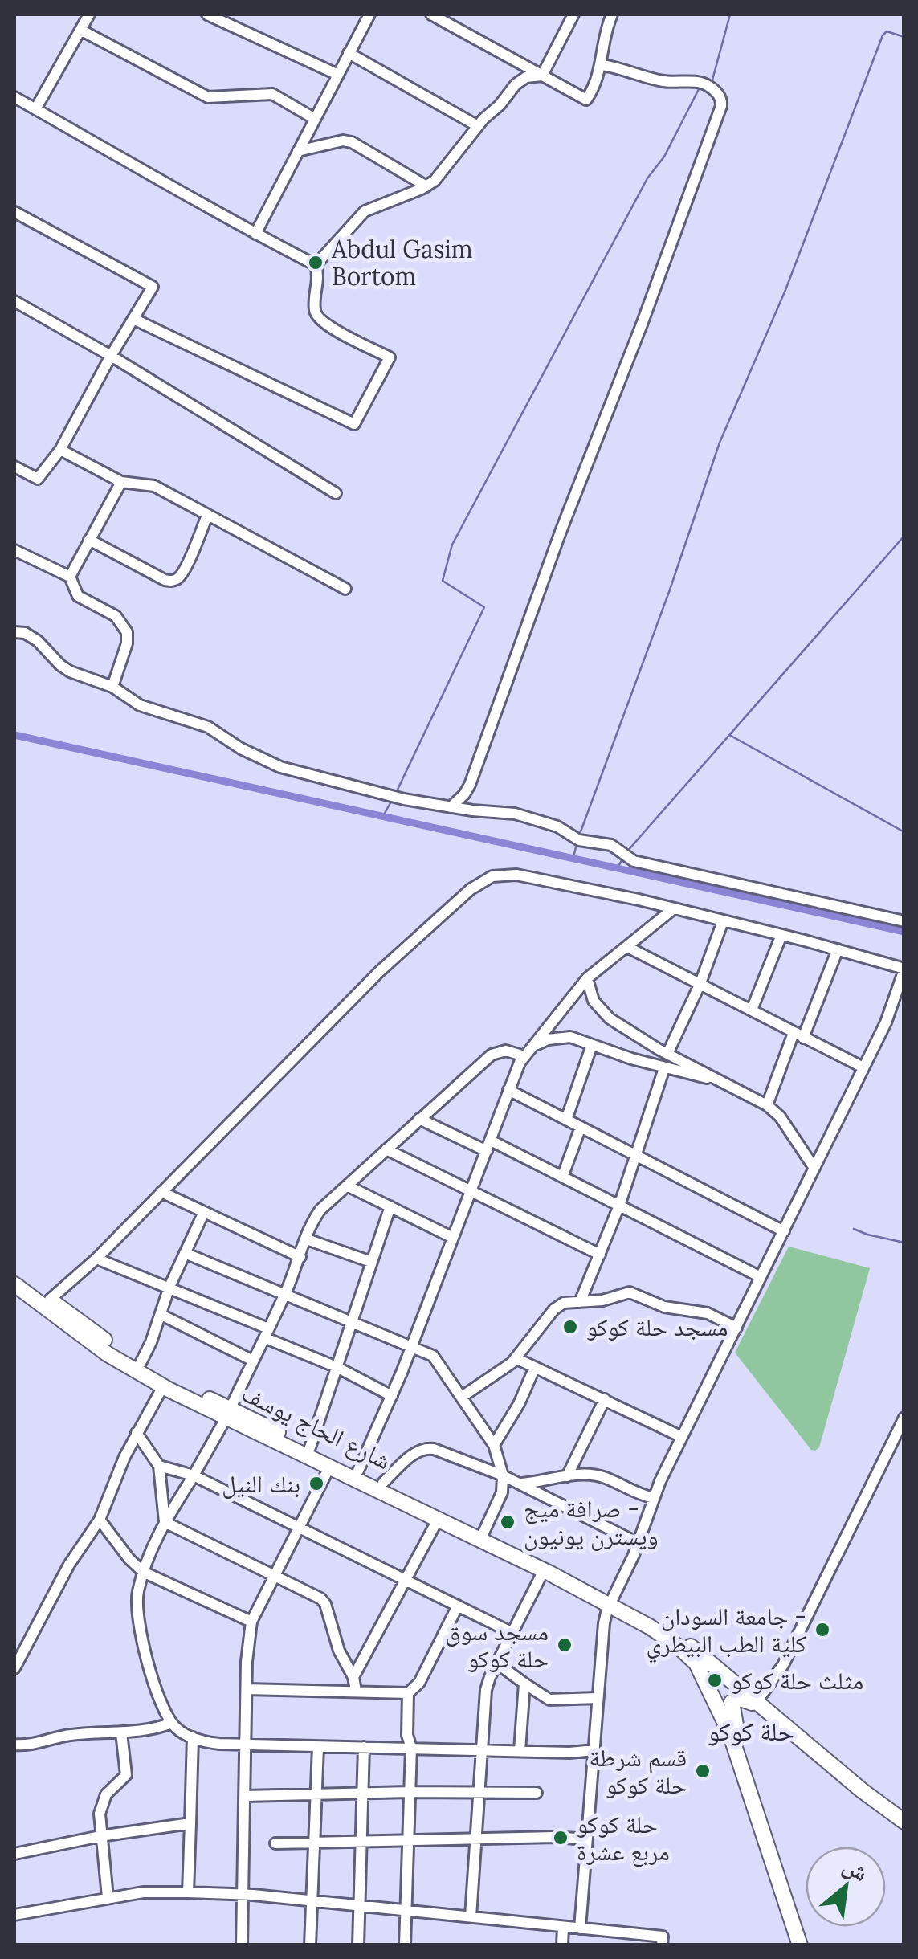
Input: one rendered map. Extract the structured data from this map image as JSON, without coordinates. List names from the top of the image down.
{
  "streets": {
    "main road": ["شارع الحاج يوسف"]
  },
  "districts": ["حلة كوكو"],
  "places": [
    "Abdul Gasim Bortom",
    "مسجد حلة كوكو",
    "بنك النيل",
    "صرافة ميج - ويسترن يونيون",
    "جامعة السودان - كلية الطب البيطري",
    "مسجد سوق حلة كوكو",
    "مثلث حلة كوكو",
    "قسم شرطة حلة كوكو",
    "حلة كوكو مربع عشرة"
  ],
  "north": "top right"
}
